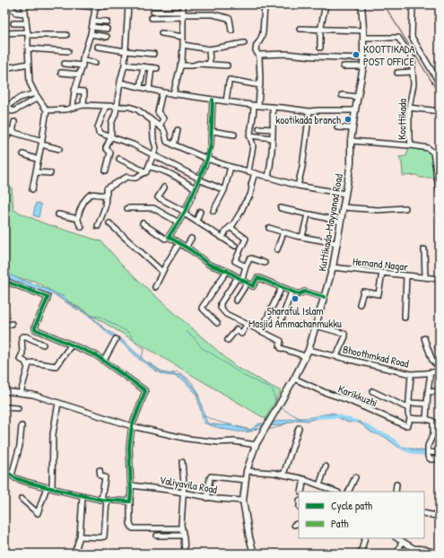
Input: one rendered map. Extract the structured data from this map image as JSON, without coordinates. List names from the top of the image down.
{
  "streets": {
    "main road": ["Kuttikada-Mayyanad Road"],
    "street": [
      "Koottikada",
      "Hemand Nagar",
      "Bhoothmkad Road",
      "Karikkuzhi",
      "Valiyavila Road"
    ]
  },
  "crossings": [
    ["Koottikada", "Kuttikada-Mayyanad Road"],
    ["Kuttikada-Mayyanad Road", "Hemand Nagar"],
    ["Kuttikada-Mayyanad Road", "Bhoothmkad Road"],
    ["Kuttikada-Mayyanad Road", "Karikkuzhi"],
    ["Kuttikada-Mayyanad Road", "Valiyavila Road"]
  ],
  "places": ["KOOTTIKADA POST OFFICE", "kootikada branch", "Sharaful Islam Masjid Ammachanmukku"],
  "legend": ["Cycle path", "Path"]
}
